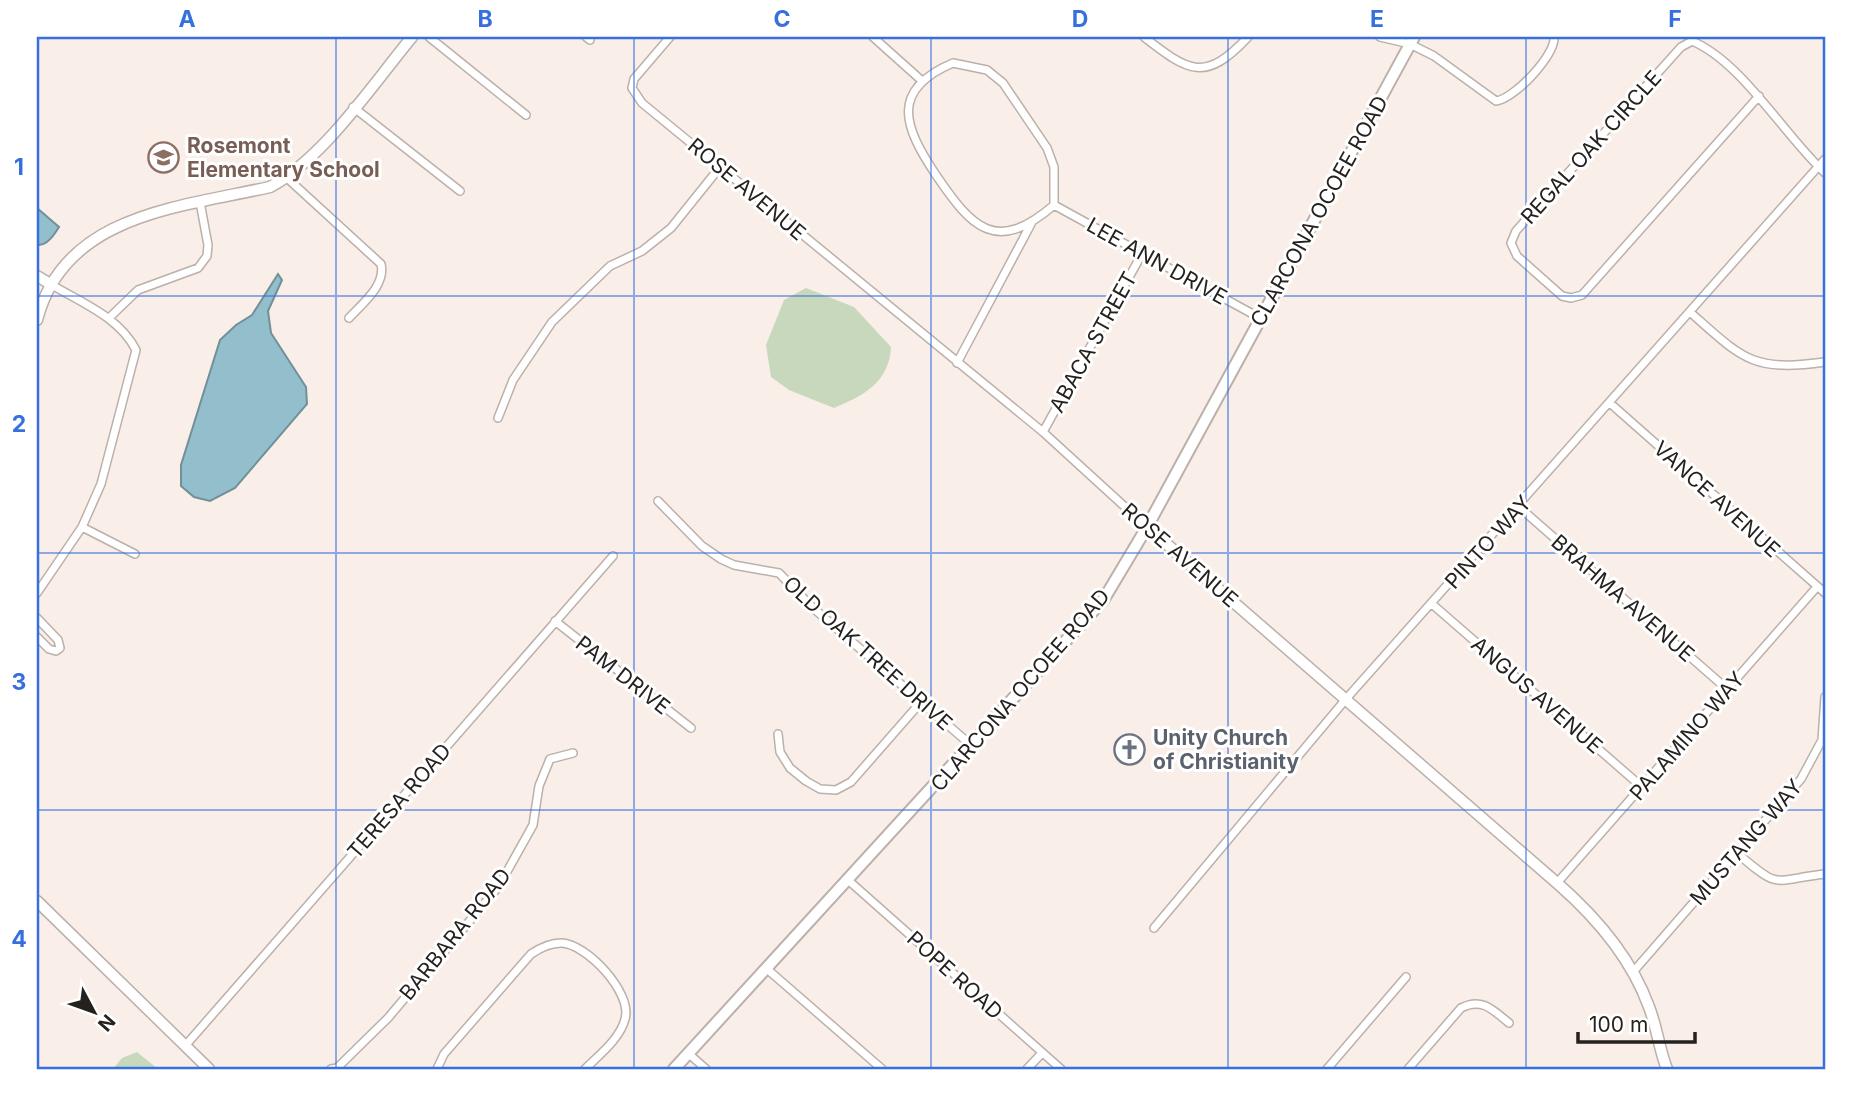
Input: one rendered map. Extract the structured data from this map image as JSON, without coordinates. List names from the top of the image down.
{
  "streets": {
    "main road": ["CLARCONA OCOEE ROAD"],
    "street": [
      "REGAL OAK CIRCLE",
      "ROSE AVENUE",
      "LEE ANN DRIVE",
      "ABACA STREET",
      "VANCE AVENUE",
      "PINTO WAY",
      "BRAHMA AVENUE",
      "OLD OAK TREE DRIVE",
      "PAM DRIVE",
      "ANGUS AVENUE",
      "PALAMINO WAY",
      "TERESA ROAD",
      "MUSTANG WAY",
      "BARBARA ROAD",
      "POPE ROAD"
    ]
  },
  "crossings": [
    ["REGAL OAK CIRCLE", "PINTO WAY"],
    ["ROSE AVENUE", "CLARCONA OCOEE ROAD"],
    ["ROSE AVENUE", "ABACA STREET"],
    ["ROSE AVENUE", "PINTO WAY"],
    ["ROSE AVENUE", "PALAMINO WAY"],
    ["ROSE AVENUE", "MUSTANG WAY"],
    ["CLARCONA OCOEE ROAD", "LEE ANN DRIVE"],
    ["CLARCONA OCOEE ROAD", "OLD OAK TREE DRIVE"],
    ["CLARCONA OCOEE ROAD", "POPE ROAD"],
    ["LEE ANN DRIVE", "ABACA STREET"],
    ["VANCE AVENUE", "PINTO WAY"],
    ["VANCE AVENUE", "PALAMINO WAY"],
    ["PINTO WAY", "BRAHMA AVENUE"],
    ["PINTO WAY", "ANGUS AVENUE"],
    ["BRAHMA AVENUE", "PALAMINO WAY"],
    ["PAM DRIVE", "TERESA ROAD"],
    ["ANGUS AVENUE", "PALAMINO WAY"]
  ],
  "places": {
    "school or university": ["Rosemont Elementary School"],
    "church": ["Unity Church of Christianity"]
  },
  "scale_bar": "100 m",
  "north": "bottom right",
  "grid": {
    "columns": [
      "A",
      "B",
      "C",
      "D",
      "E",
      "F"
    ],
    "rows": [
      "1",
      "2",
      "3",
      "4"
    ]
  }
}
